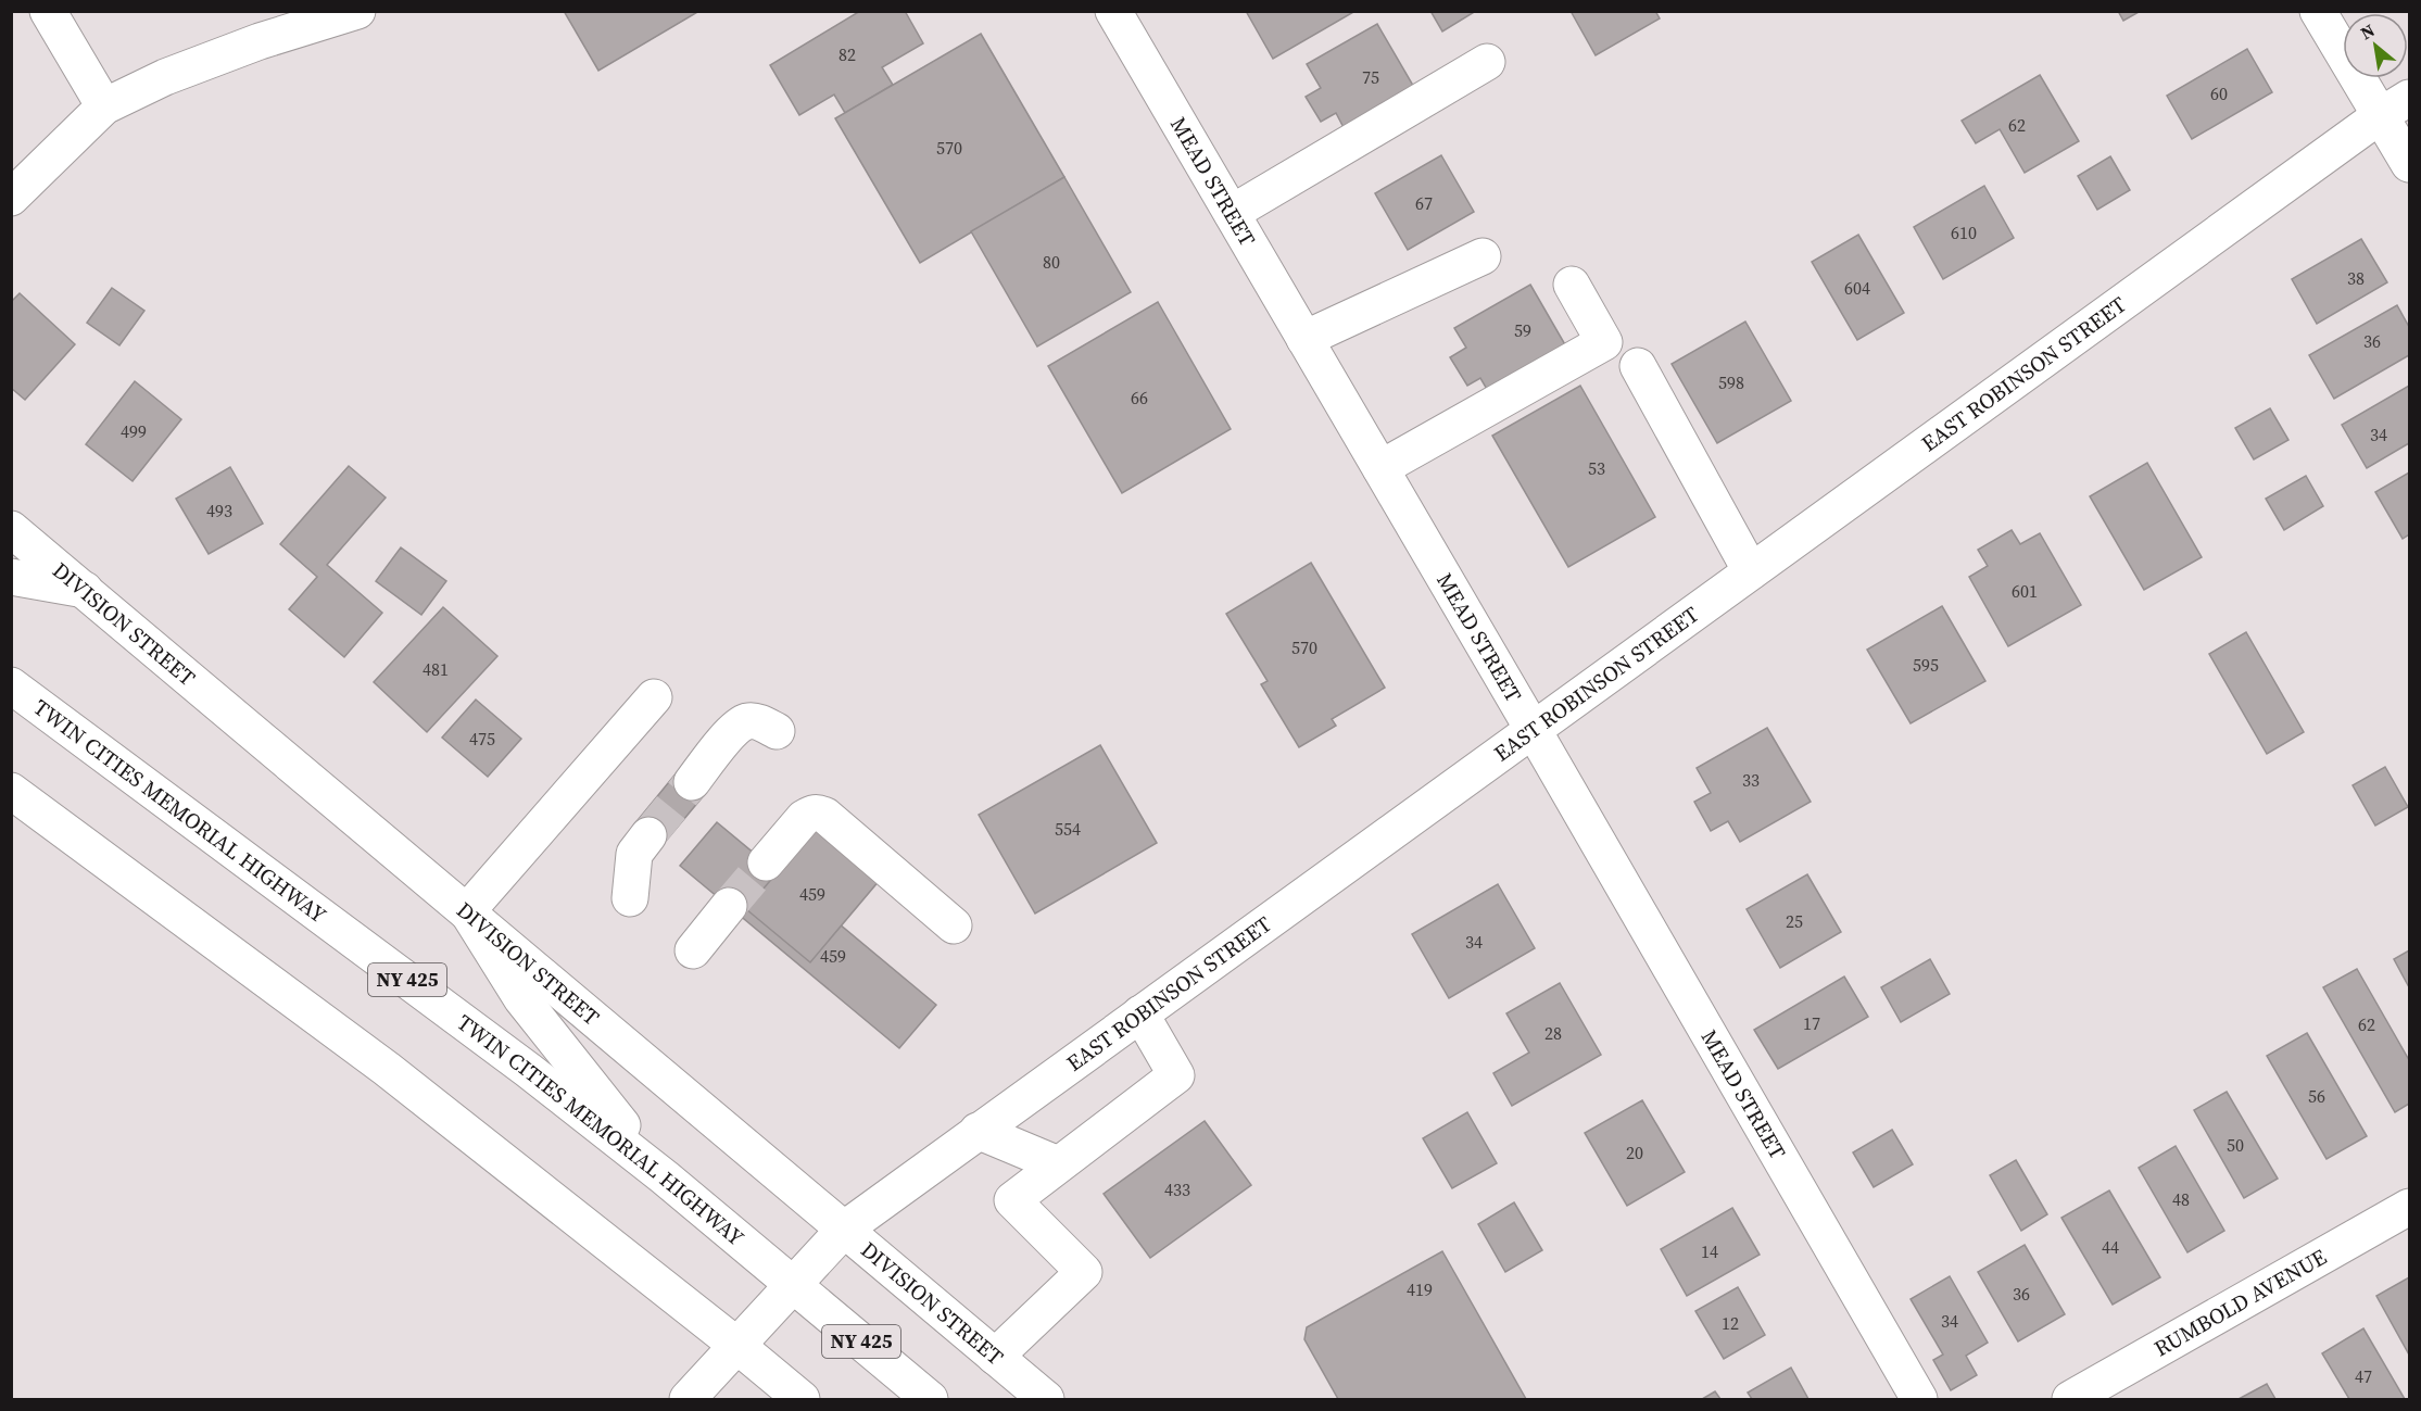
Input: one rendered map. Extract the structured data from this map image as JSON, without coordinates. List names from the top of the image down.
{
  "streets": {
    "street": [
      "MEAD STREET",
      "EAST ROBINSON STREET",
      "DIVISION STREET",
      "TWIN CITIES MEMORIAL HIGHWAY",
      "NY 425",
      "RUMBOLD AVENUE"
    ]
  },
  "crossings": [
    ["MEAD STREET", "EAST ROBINSON STREET"],
    ["EAST ROBINSON STREET", "DIVISION STREET"],
    ["EAST ROBINSON STREET", "TWIN CITIES MEMORIAL HIGHWAY"]
  ],
  "house_numbers": [
    "82",
    "75",
    "60",
    "62",
    "570",
    "67",
    "610",
    "80",
    "38",
    "604",
    "59",
    "36",
    "598",
    "66",
    "499",
    "34",
    "53",
    "493",
    "601",
    "570",
    "595",
    "481",
    "475",
    "33",
    "554",
    "459",
    "25",
    "34",
    "459",
    "17",
    "62",
    "28",
    "56",
    "50",
    "20",
    "433",
    "48",
    "44",
    "14",
    "419",
    "36",
    "34",
    "12",
    "47"
  ],
  "north": "top left"
}
